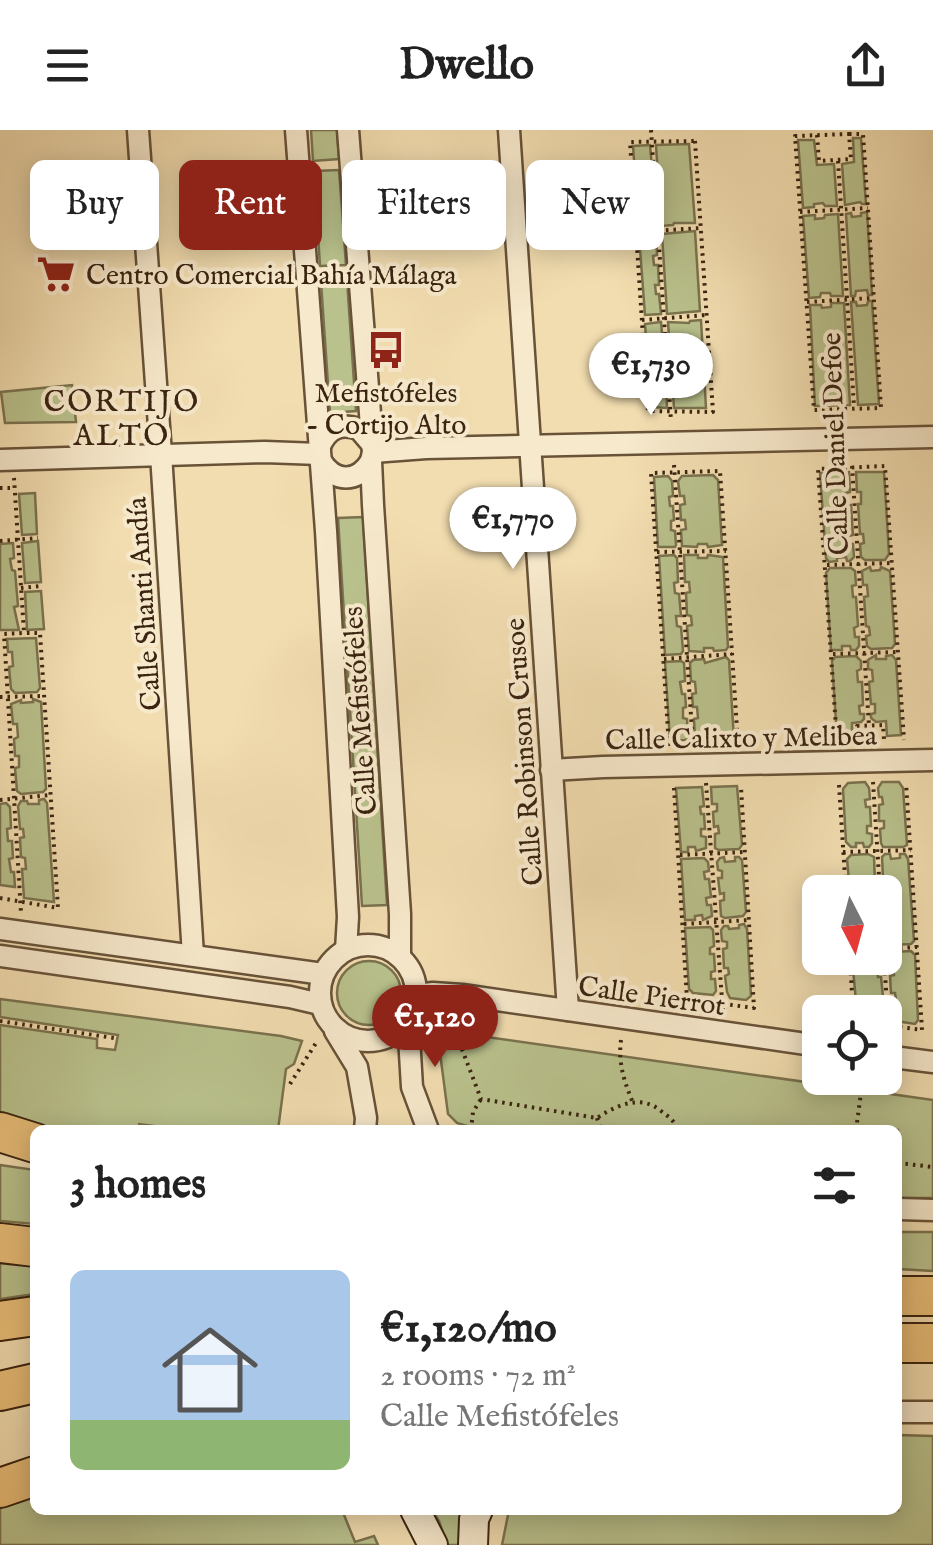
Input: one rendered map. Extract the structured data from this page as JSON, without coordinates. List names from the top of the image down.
{
  "streets": {
    "street": [
      "Calle Shanti Andía",
      "Calle Mefistófeles",
      "Calle Calixto y Melibea",
      "Calle Robinson Crusoe",
      "Calle Pierrot"
    ],
    "path": ["Calle Daniel Defoe"]
  },
  "crossings": [
    ["Calle Mefistófeles", "Calle Pierrot"],
    ["Calle Calixto y Melibea", "Calle Robinson Crusoe"],
    ["Calle Robinson Crusoe", "Calle Pierrot"]
  ],
  "districts": ["CORTIJO ALTO"],
  "places": {
    "supermarket": ["Centro Comercial Bahía Málaga"],
    "bus stop": ["Mefistófeles - Cortijo Alto"]
  },
  "north": "bottom",
  "page": {
    "header": "Dwello",
    "chip": [
      "Buy",
      "Rent",
      "Filters",
      "New"
    ],
    "price": ["€1,730", "€1,770", "€1,120"],
    "heading": "3 homes",
    "list": [
      {
        "name": "€1,120/mo",
        "note": "2 rooms · 72 m² · Calle Mefistófeles"
      }
    ]
  }
}
